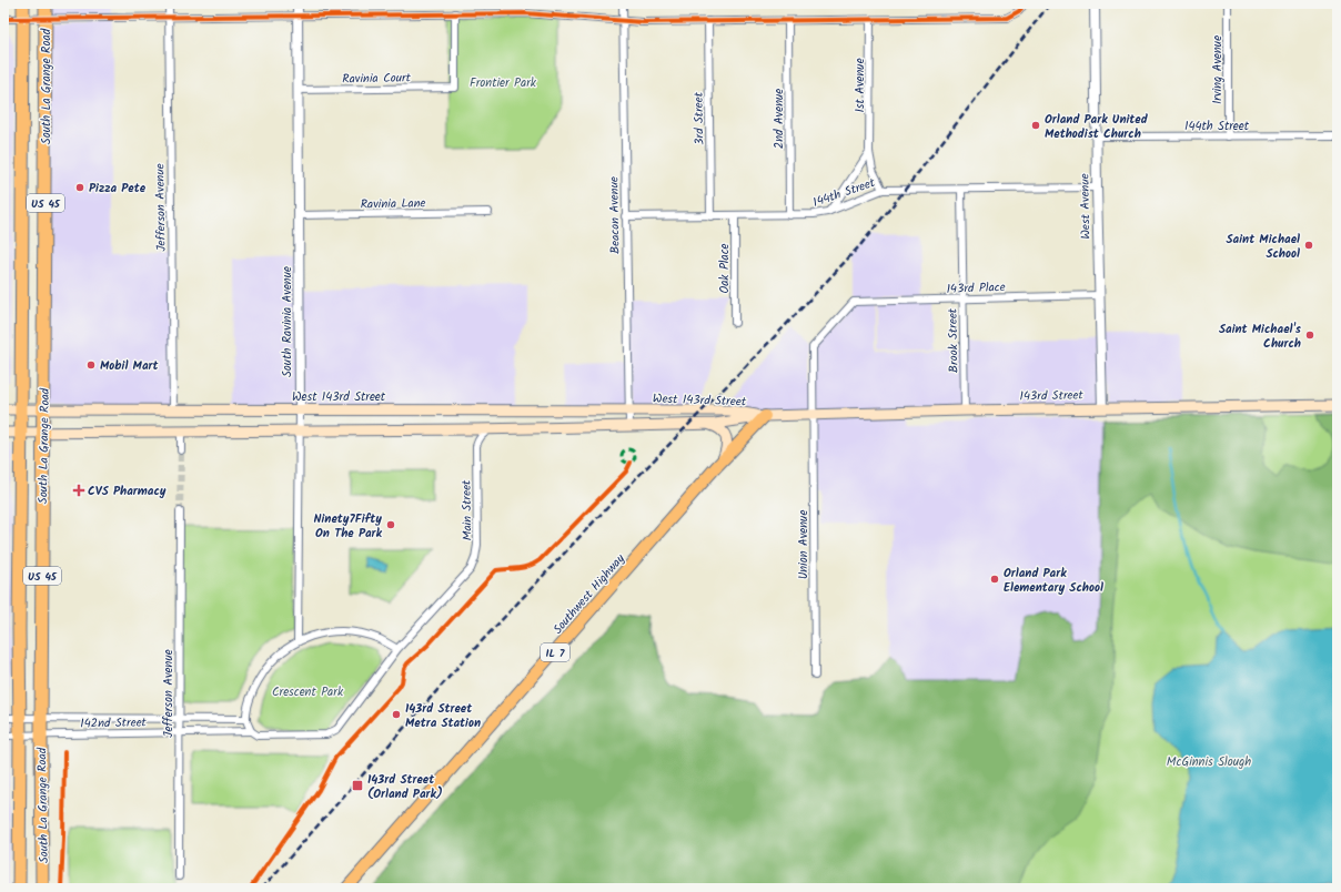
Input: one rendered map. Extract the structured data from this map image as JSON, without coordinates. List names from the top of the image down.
{
  "streets": {
    "highway": ["South La Grange Road", "US 45"],
    "main road": [
      "143rd Street",
      "West 143rd Street",
      "Southwest Highway",
      "IL 7"
    ],
    "street": [
      "Irving Avenue",
      "Ravinia Court",
      "1st Avenue",
      "3rd Street",
      "2nd Avenue",
      "144th Street",
      "Ravinia Lane",
      "West Avenue",
      "Jefferson Avenue",
      "Beacon Avenue",
      "Oak Place",
      "143rd Place",
      "South Ravinia Avenue",
      "Brook Street",
      "Main Street",
      "Union Avenue",
      "142nd Street"
    ]
  },
  "crossings": [
    ["Irving Avenue", "144th Street"],
    ["Ravinia Court", "South Ravinia Avenue"],
    ["1st Avenue", "144th Street"],
    ["South La Grange Road", "West 143rd Street"],
    ["South La Grange Road", "142nd Street"],
    ["3rd Street", "144th Street"],
    ["2nd Avenue", "144th Street"],
    ["144th Street", "West Avenue"],
    ["144th Street", "Beacon Avenue"],
    ["144th Street", "Oak Place"],
    ["144th Street", "Brook Street"],
    ["Ravinia Lane", "South Ravinia Avenue"],
    ["West Avenue", "143rd Place"],
    ["West Avenue", "143rd Street"],
    ["Jefferson Avenue", "West 143rd Street"],
    ["Jefferson Avenue", "142nd Street"],
    ["Beacon Avenue", "West 143rd Street"],
    ["143rd Place", "Brook Street"],
    ["143rd Place", "Union Avenue"],
    ["South Ravinia Avenue", "West 143rd Street"],
    ["Brook Street", "143rd Street"],
    ["143rd Street", "West 143rd Street"],
    ["143rd Street", "Union Avenue"],
    ["143rd Street", "Southwest Highway"],
    ["West 143rd Street", "Southwest Highway"],
    ["Main Street", "142nd Street"]
  ],
  "parks": ["Frontier Park", "Crescent Park", "McGinnis Slough"],
  "places": {
    "other": [
      "Orland Park United Methodist Church",
      "Pizza Pete",
      "Saint Michael School",
      "Saint Michael's Church",
      "Mobil Mart",
      "Ninety7Fifty On The Park",
      "Orland Park Elementary School",
      "143rd Street Metra Station"
    ],
    "health": ["CVS Pharmacy"],
    "transit": ["143rd Street (Orland Park)"]
  }
}
